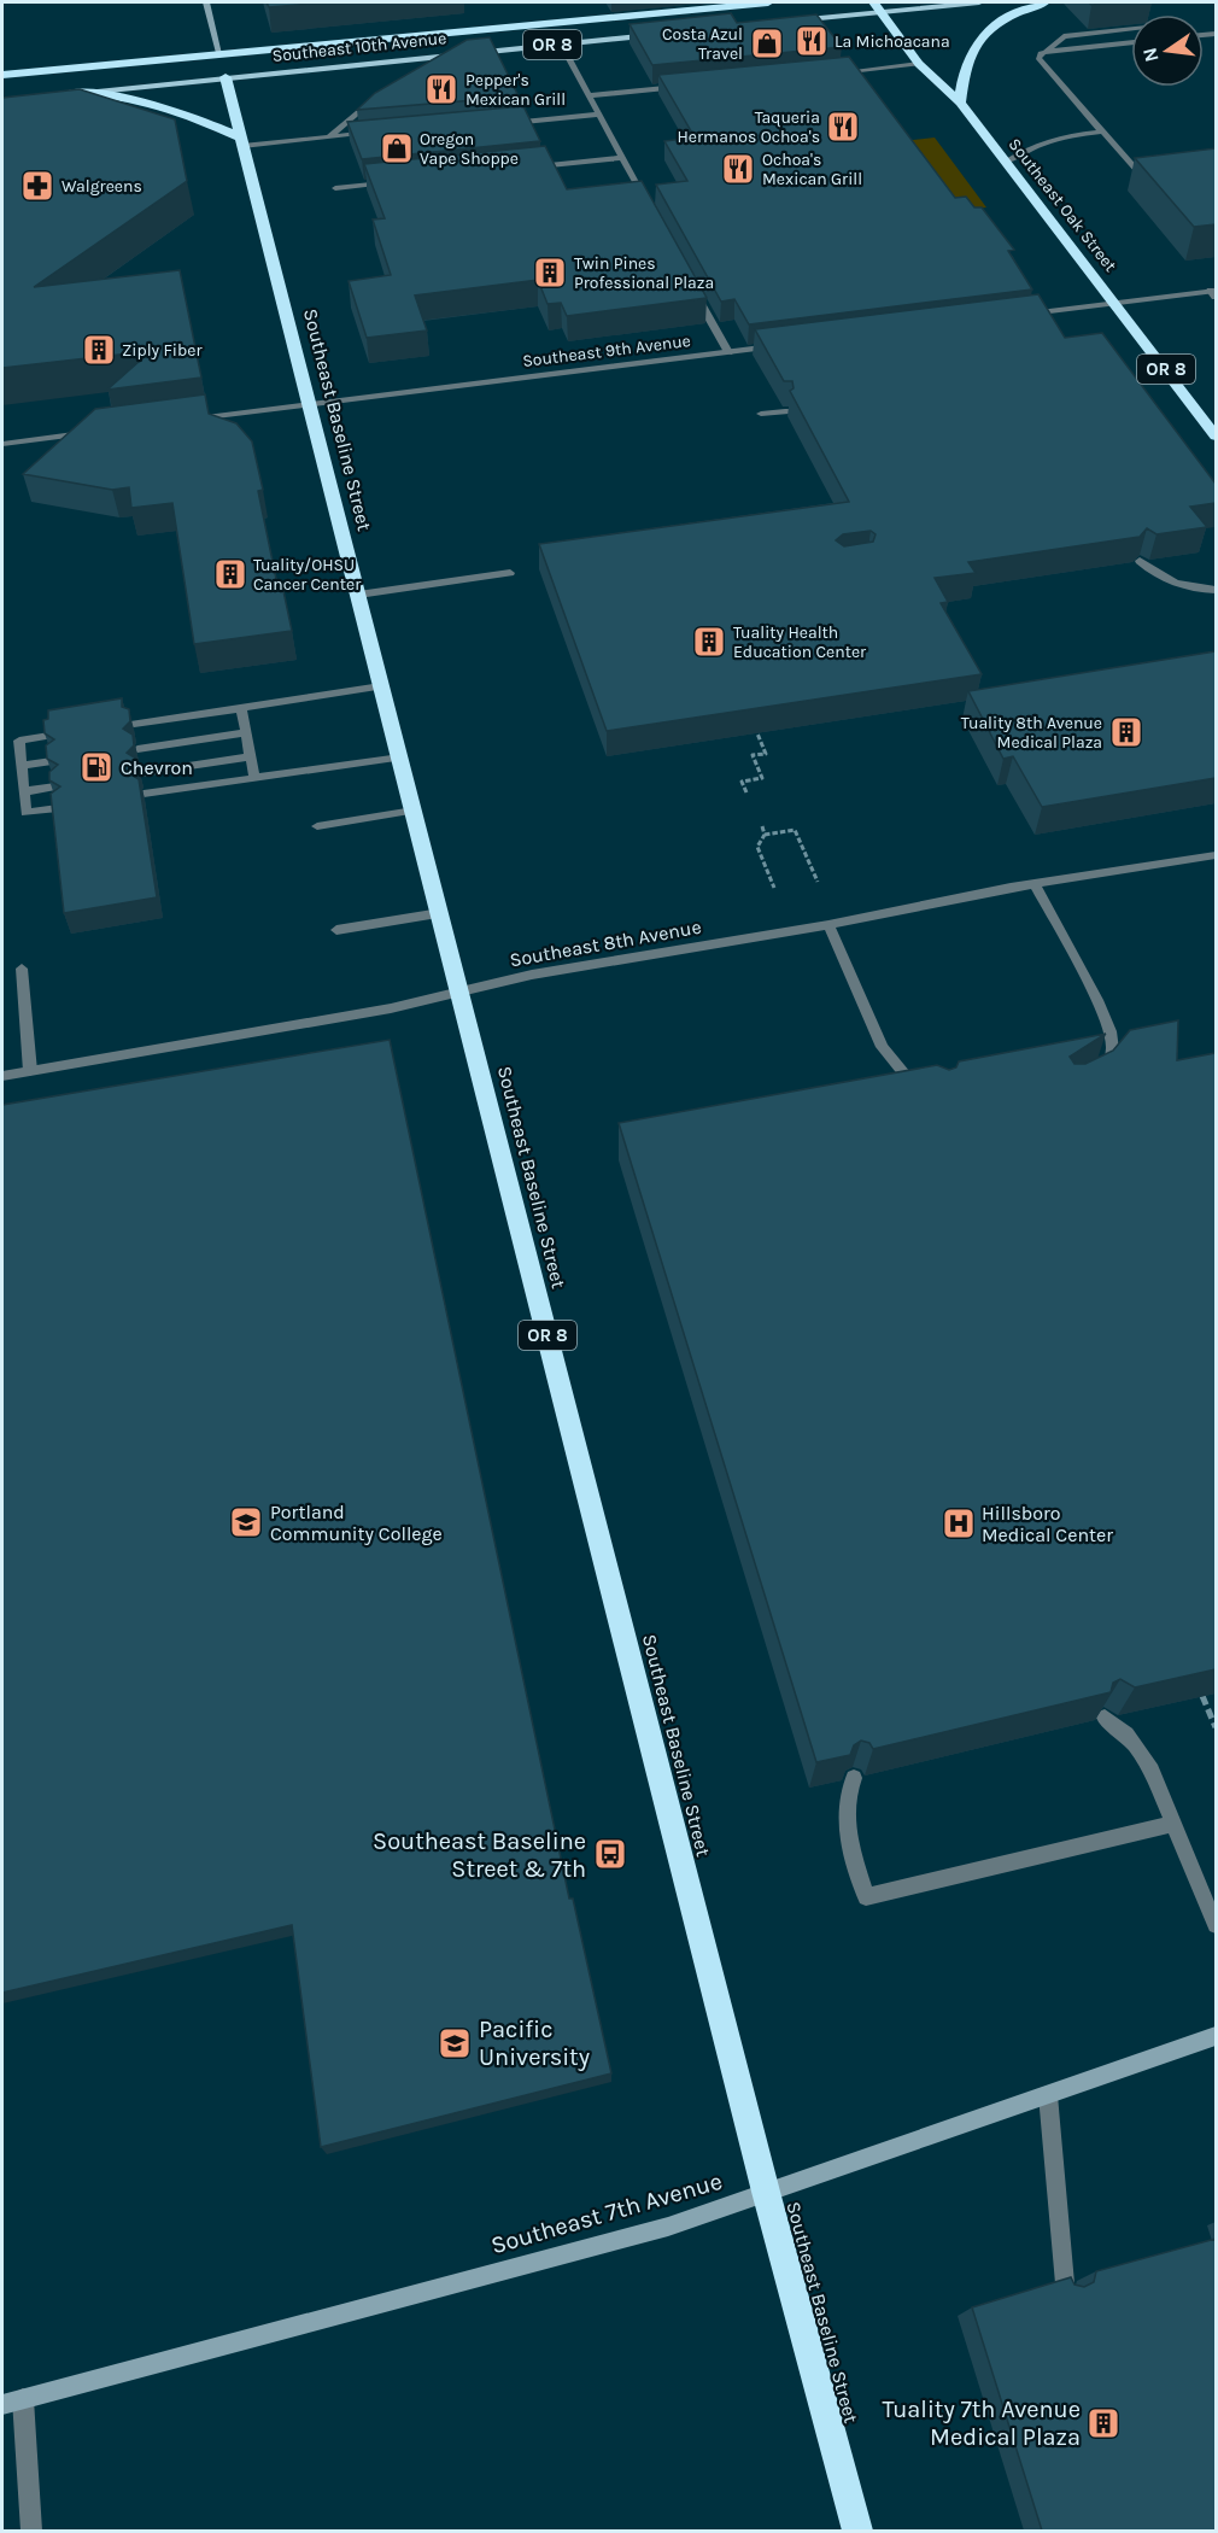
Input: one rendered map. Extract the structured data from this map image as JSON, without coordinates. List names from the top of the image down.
{
  "streets": {
    "highway": [
      "OR 8",
      "Southeast 10th Avenue",
      "Southeast Oak Street",
      "Southeast Baseline Street"
    ],
    "street": ["Southeast 9th Avenue", "Southeast 8th Avenue", "Southeast 7th Avenue"]
  },
  "crossings": [
    ["Southeast 10th Avenue", "Southeast Baseline Street"],
    ["Southeast 9th Avenue", "Southeast Baseline Street"],
    ["Southeast Baseline Street", "Southeast 8th Avenue"],
    ["Southeast Baseline Street", "Southeast 7th Avenue"]
  ],
  "places": {
    "restaurant": [
      "La Michoacana",
      "Pepper's Mexican Grill",
      "Taqueria Hermanos Ochoa's",
      "Ochoa's Mexican Grill"
    ],
    "shop": ["Costa Azul Travel", "Oregon Vape Shoppe"],
    "pharmacy": ["Walgreens"],
    "building": [
      "Twin Pines Professional Plaza",
      "Ziply Fiber",
      "Tuality/OHSU Cancer Center",
      "Tuality Health Education Center",
      "Tuality 8th Avenue Medical Plaza",
      "Tuality 7th Avenue Medical Plaza"
    ],
    "fuel station": ["Chevron"],
    "school or university": ["Portland Community College", "Pacific University"],
    "hospital": ["Hillsboro Medical Center"],
    "bus stop": ["Southeast Baseline Street & 7th"]
  },
  "north": "left"
}
